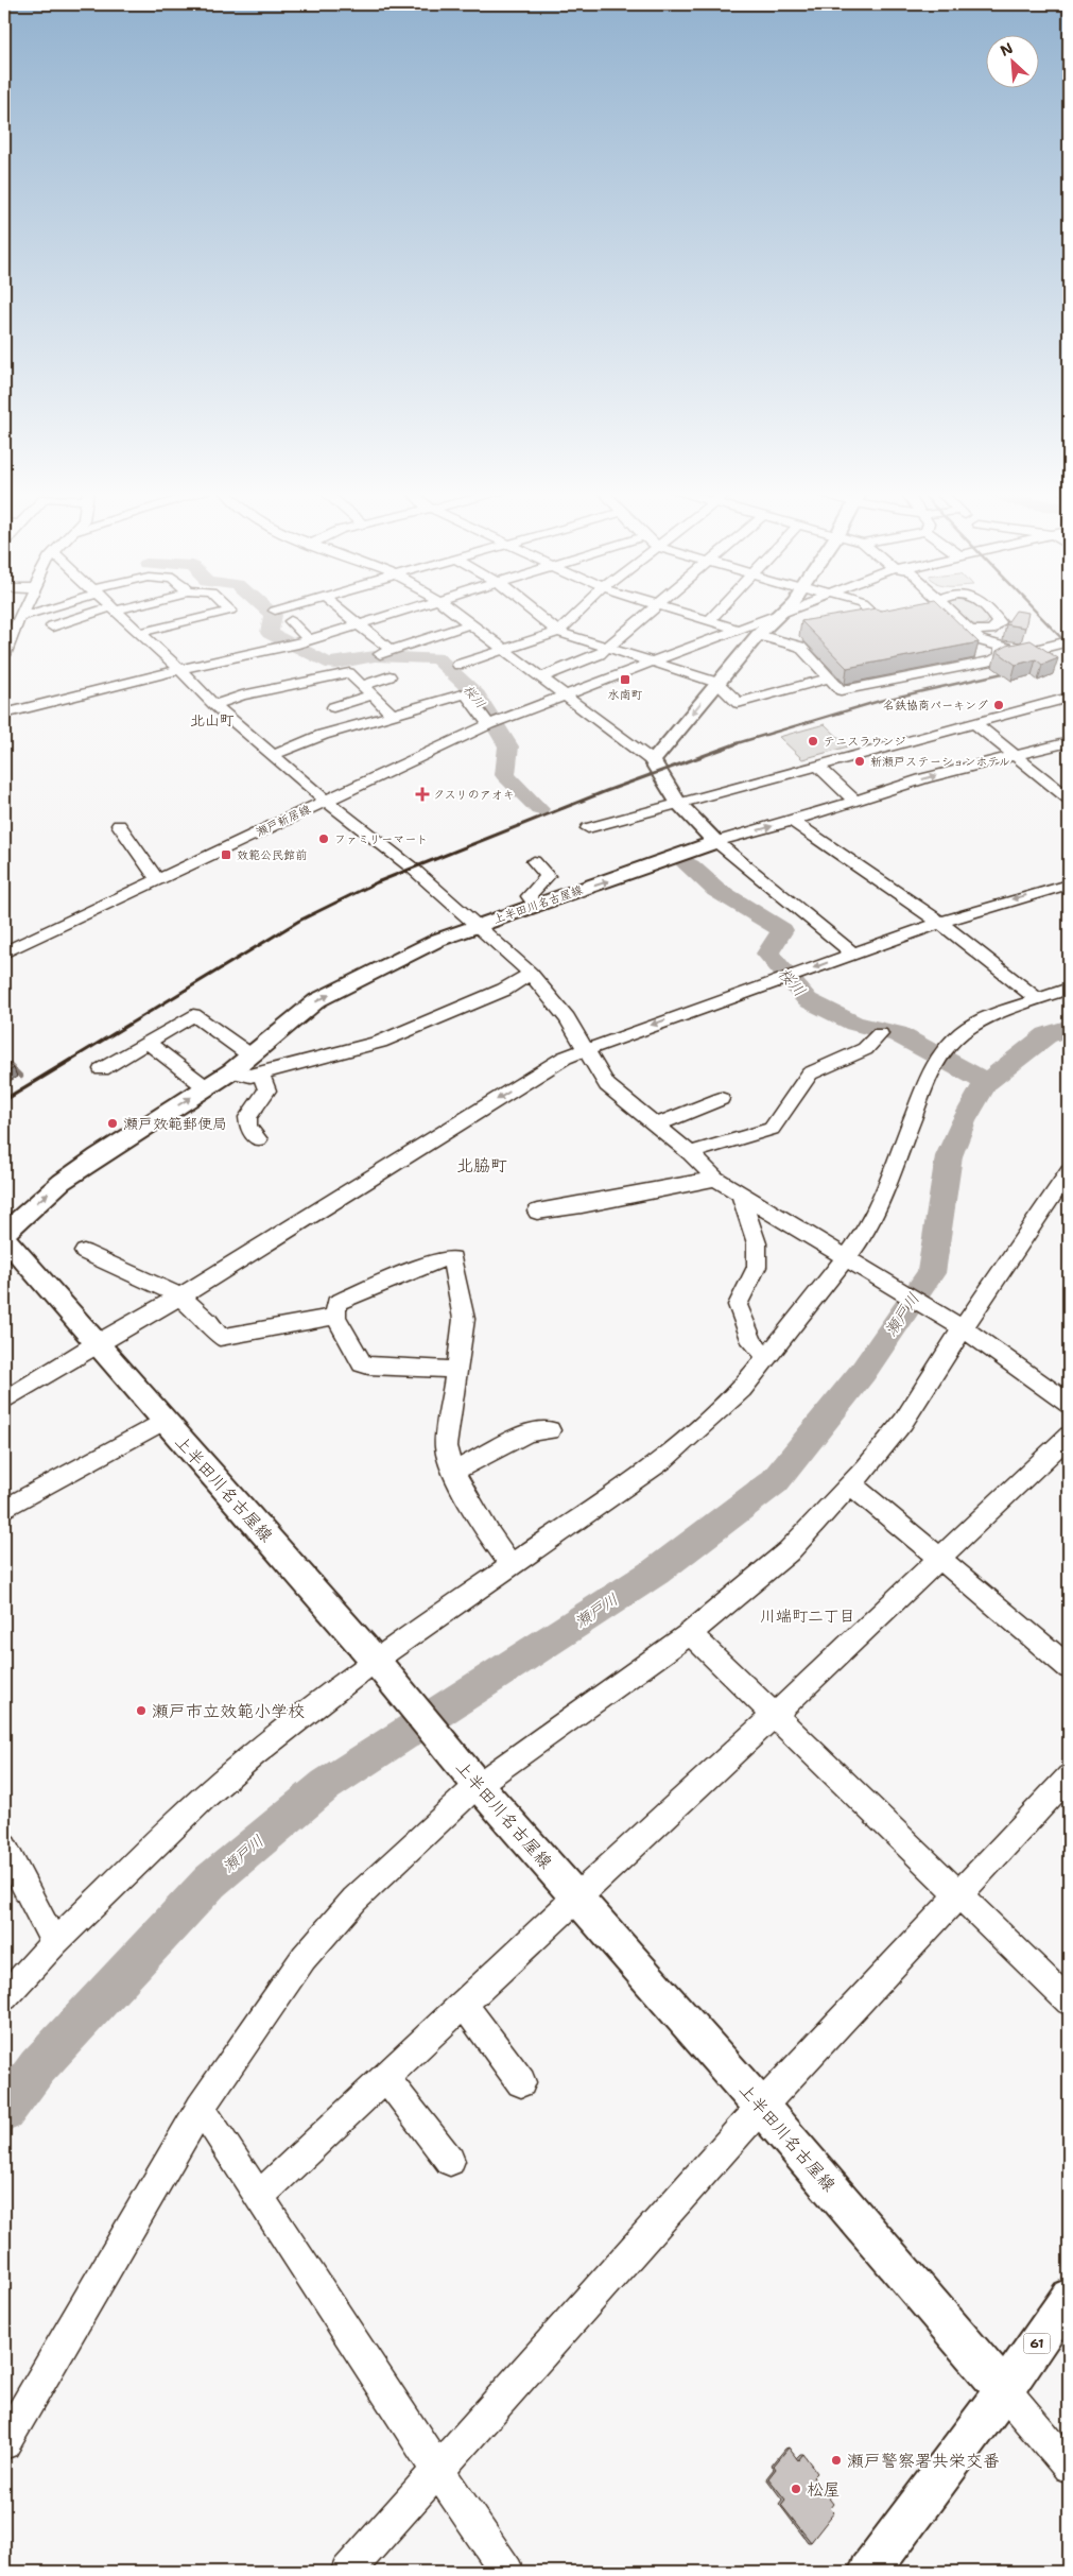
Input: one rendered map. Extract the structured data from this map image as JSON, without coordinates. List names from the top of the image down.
{
  "streets": {
    "main road": ["上半田川名古屋線", "61"],
    "street": ["瀬戸新居線"]
  },
  "crossings": [
    ["上半田川名古屋線", "61"]
  ],
  "districts": ["北山町", "北脇町", "川端町二丁目"],
  "water": ["桜川", "瀬戸川"],
  "places": {
    "transit": ["水南町", "效範公民館前"],
    "other": [
      "名鉄協商パーキング",
      "テニスラウンジ",
      "新瀬戸ステーションホテル",
      "ファミリーマート",
      "瀬戸效範郵便局",
      "瀬戸市立效範小学校",
      "瀬戸警察署共栄交番",
      "松屋"
    ],
    "health": ["クスリのアオキ"]
  },
  "north": "top left"
}
